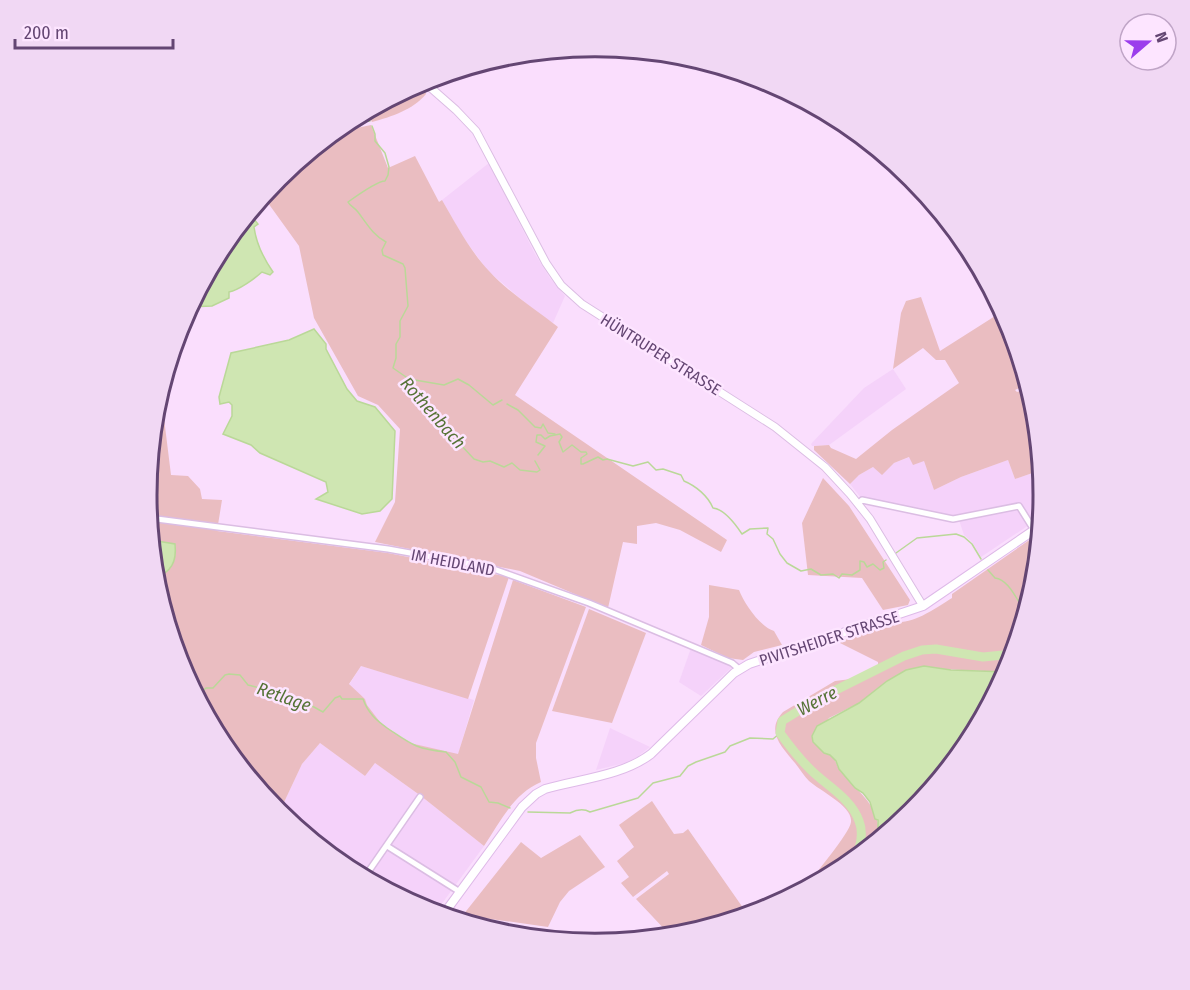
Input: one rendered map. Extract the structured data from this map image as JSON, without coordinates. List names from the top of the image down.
{
  "streets": {
    "main road": ["PIVITSHEIDER STRASSE"],
    "street": ["HÜNTRUPER STRASSE", "IM HEIDLAND"]
  },
  "crossings": [
    ["HÜNTRUPER STRASSE", "PIVITSHEIDER STRASSE"],
    ["IM HEIDLAND", "PIVITSHEIDER STRASSE"]
  ],
  "water": ["Rothenbach", "Retlage", "Werre"],
  "scale_bar": "200 m",
  "north": "right"
}
